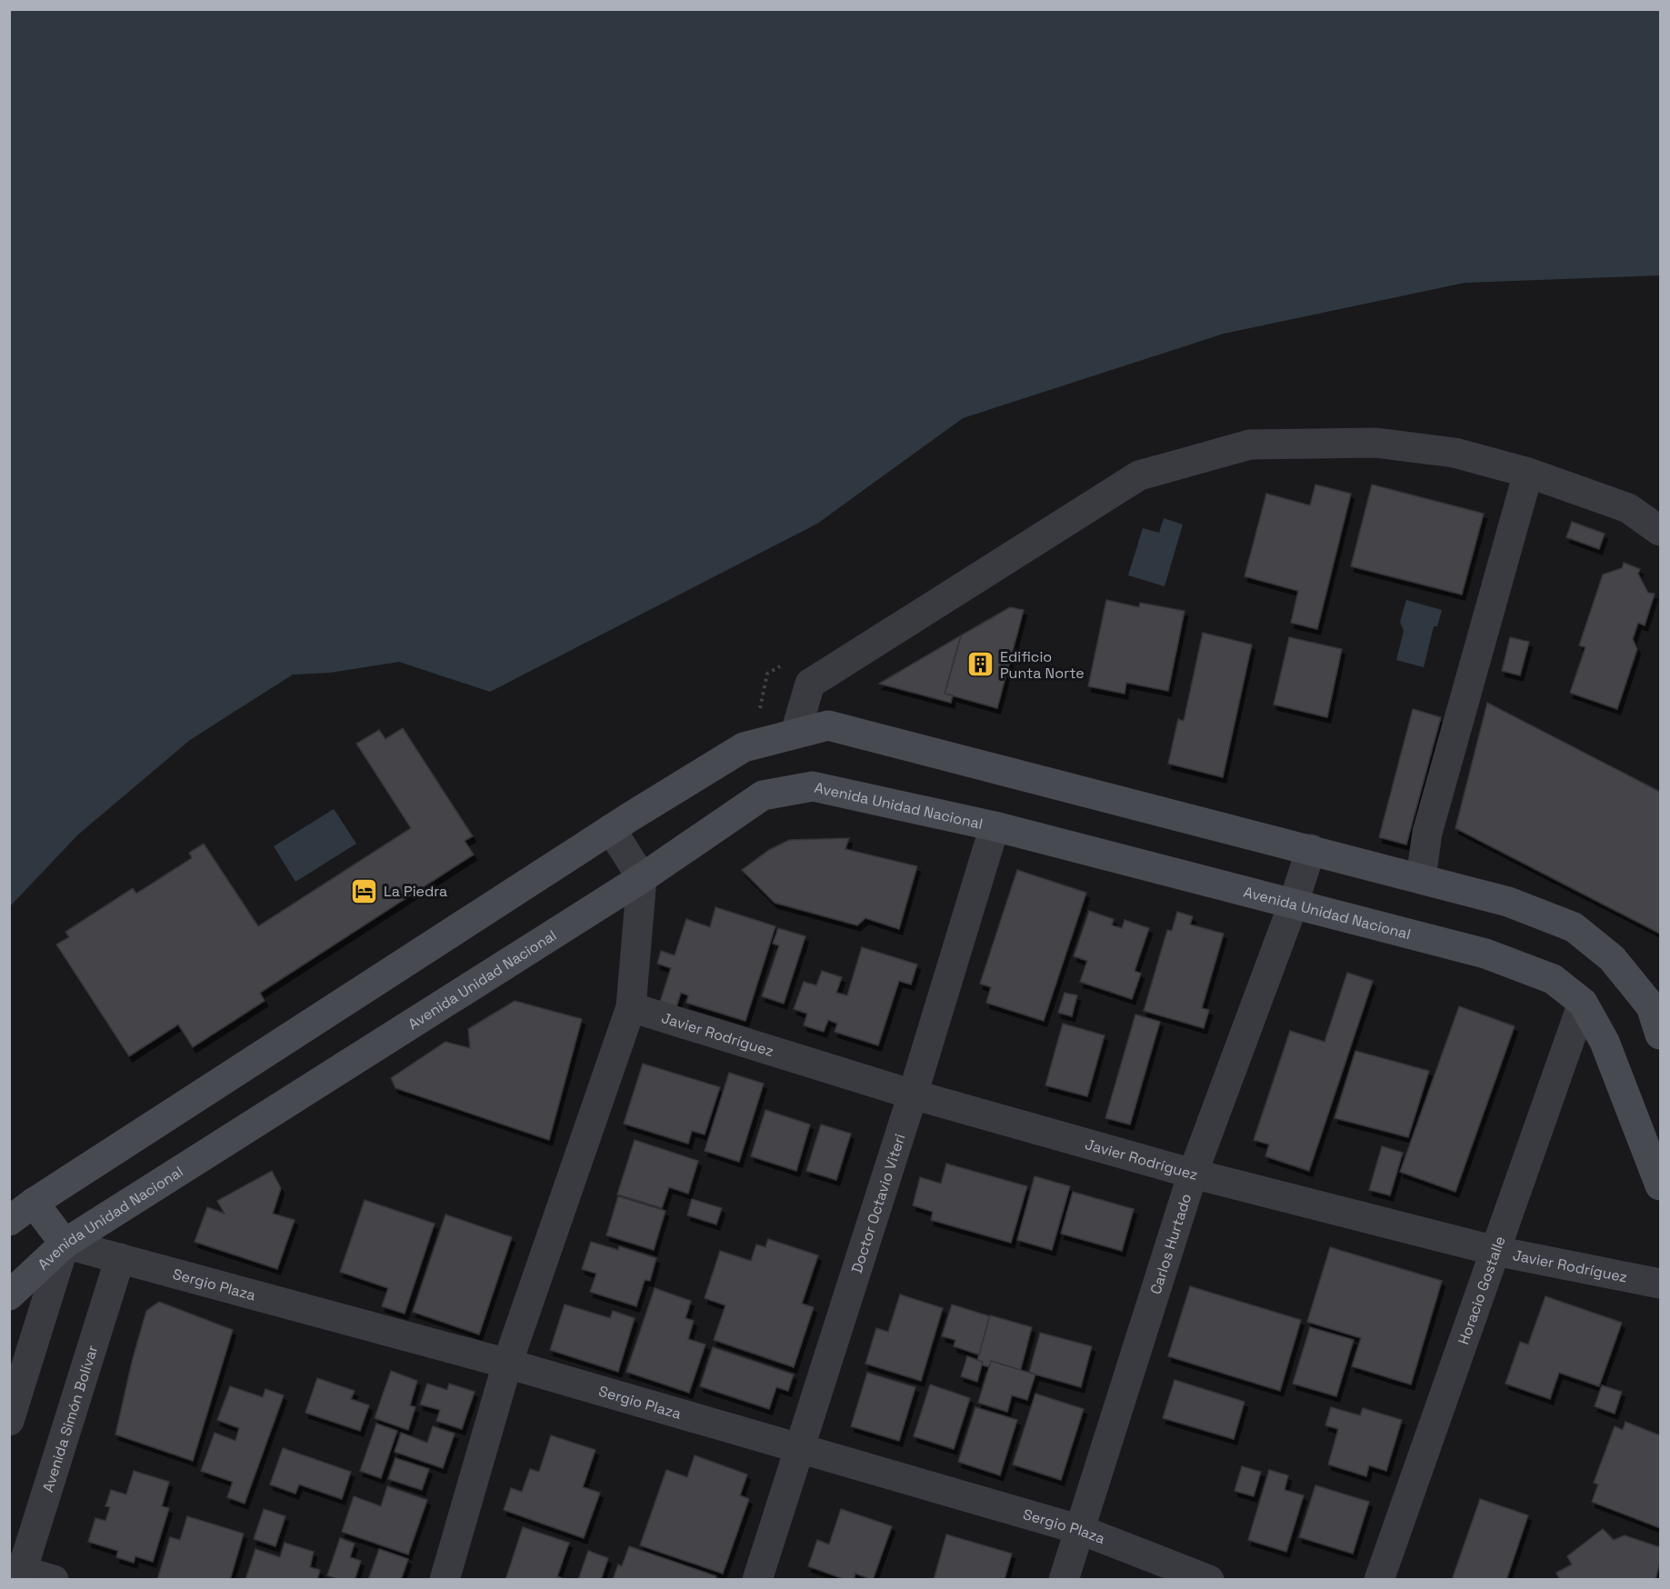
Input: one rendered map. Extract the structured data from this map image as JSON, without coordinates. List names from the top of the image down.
{
  "streets": {
    "main road": ["Avenida Unidad Nacional"],
    "street": [
      "Javier Rodríguez",
      "Doctor Octavio Viteri",
      "Carlos Hurtado",
      "Sergio Plaza",
      "Horacio Gostalle",
      "Avenida Simón Bolívar"
    ]
  },
  "crossings": [
    ["Avenida Unidad Nacional", "Doctor Octavio Viteri"],
    ["Avenida Unidad Nacional", "Carlos Hurtado"],
    ["Avenida Unidad Nacional", "Sergio Plaza"],
    ["Avenida Unidad Nacional", "Horacio Gostalle"],
    ["Javier Rodríguez", "Doctor Octavio Viteri"],
    ["Javier Rodríguez", "Carlos Hurtado"],
    ["Javier Rodríguez", "Horacio Gostalle"],
    ["Doctor Octavio Viteri", "Sergio Plaza"],
    ["Carlos Hurtado", "Sergio Plaza"],
    ["Sergio Plaza", "Avenida Simón Bolívar"]
  ],
  "places": {
    "building": ["Edificio Punta Norte"],
    "hotel": ["La Piedra"]
  }
}
